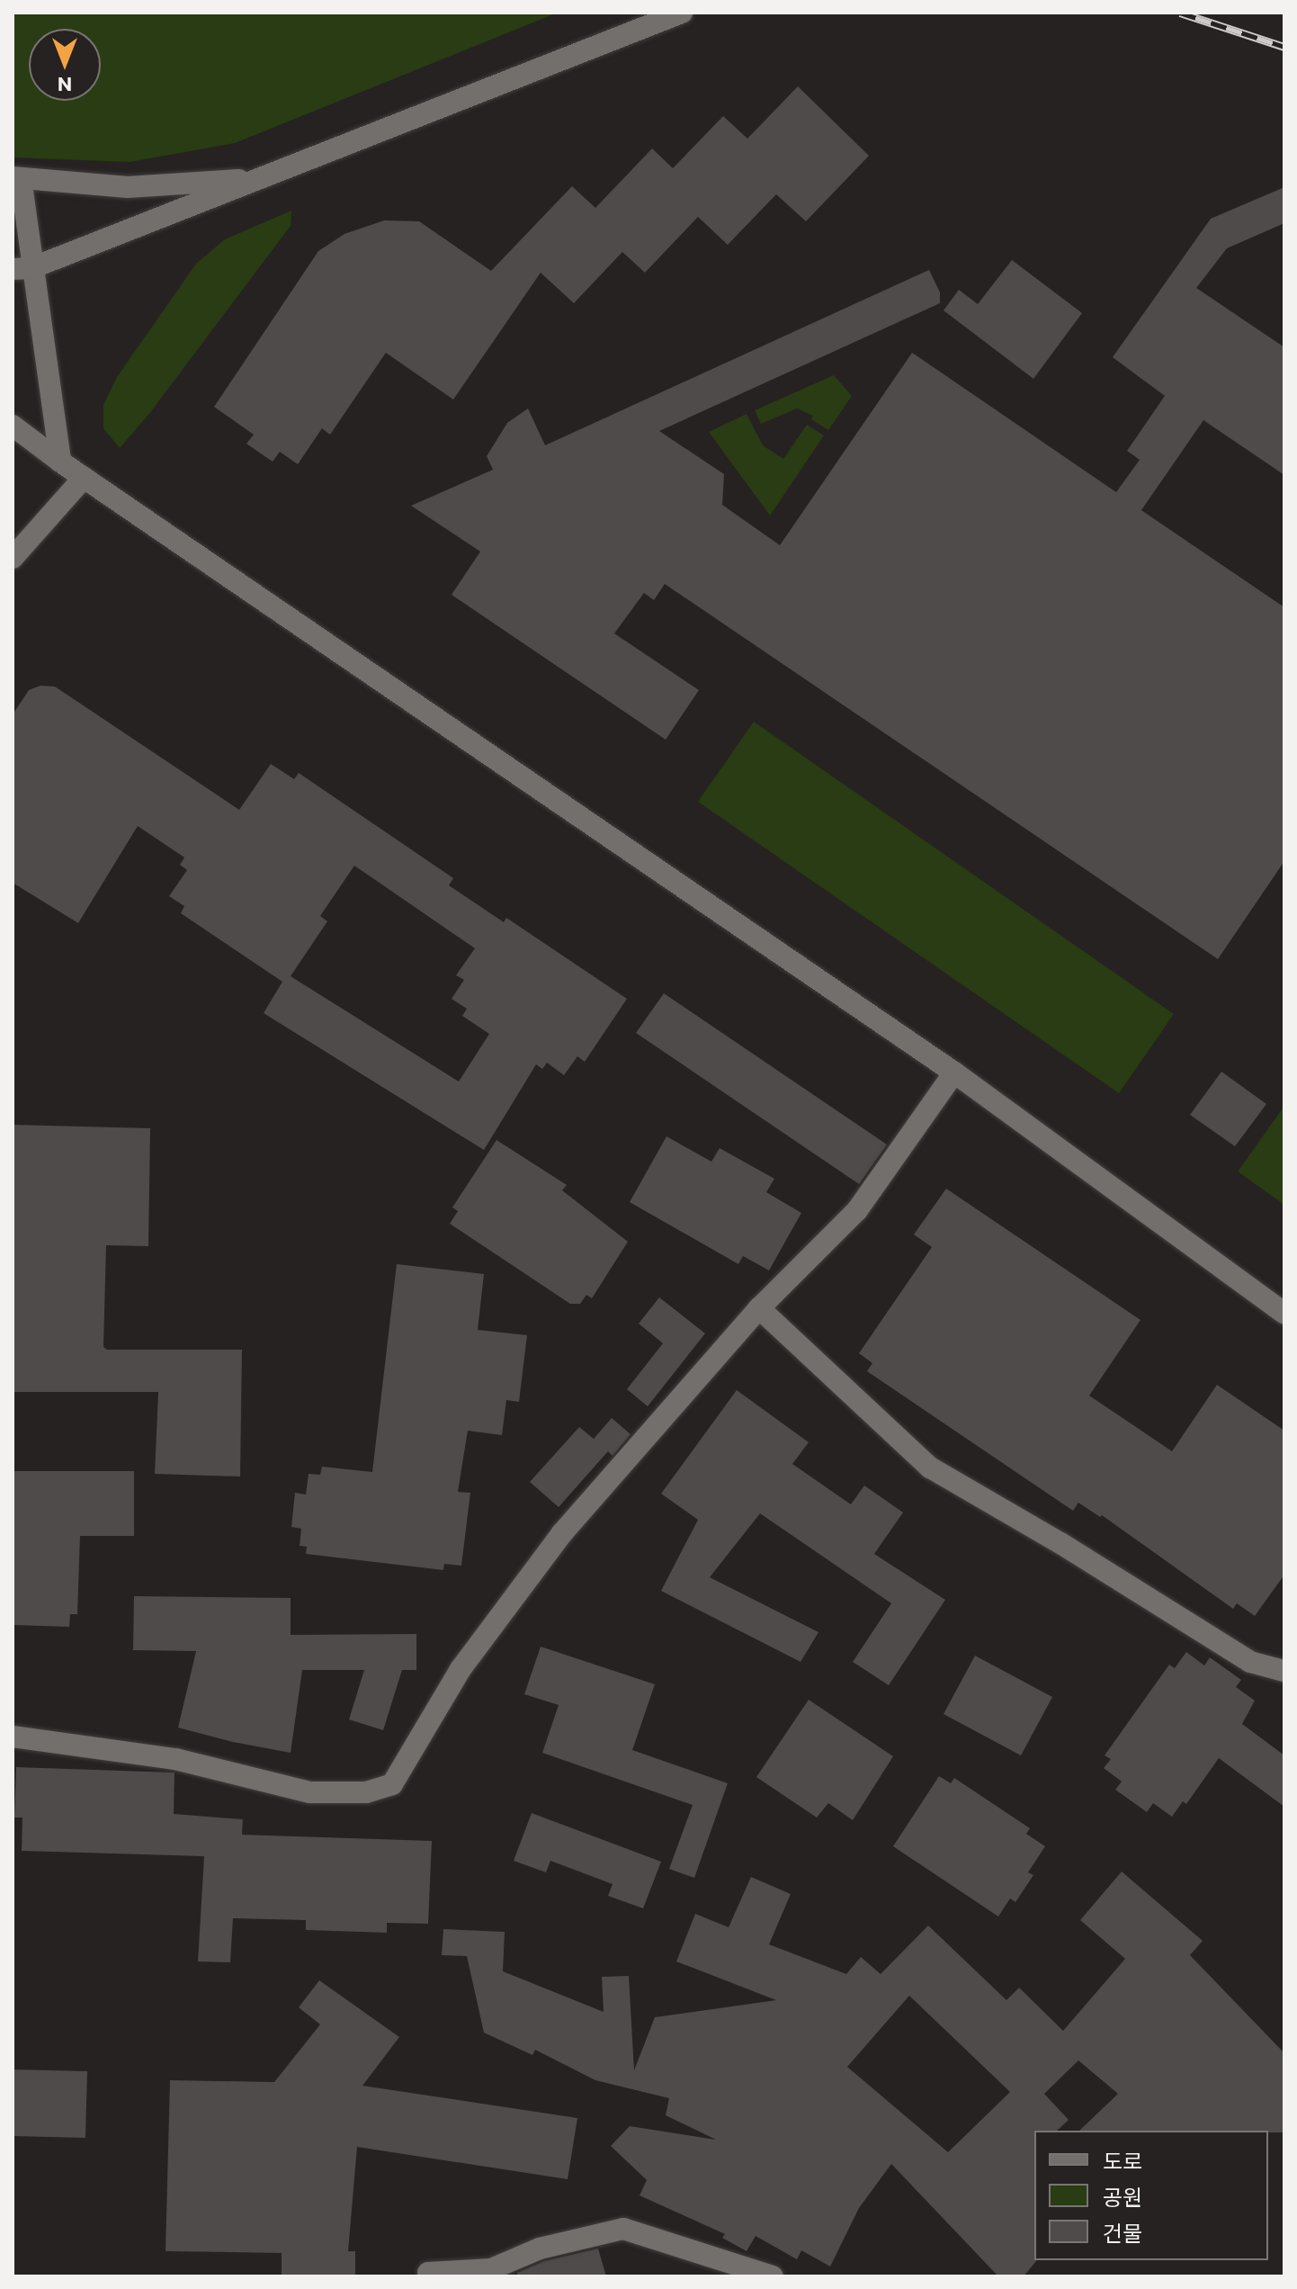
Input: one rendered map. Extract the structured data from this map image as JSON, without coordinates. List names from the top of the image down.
{
  "legend": ["도로", "공원", "건물"],
  "north": "bottom"
}
